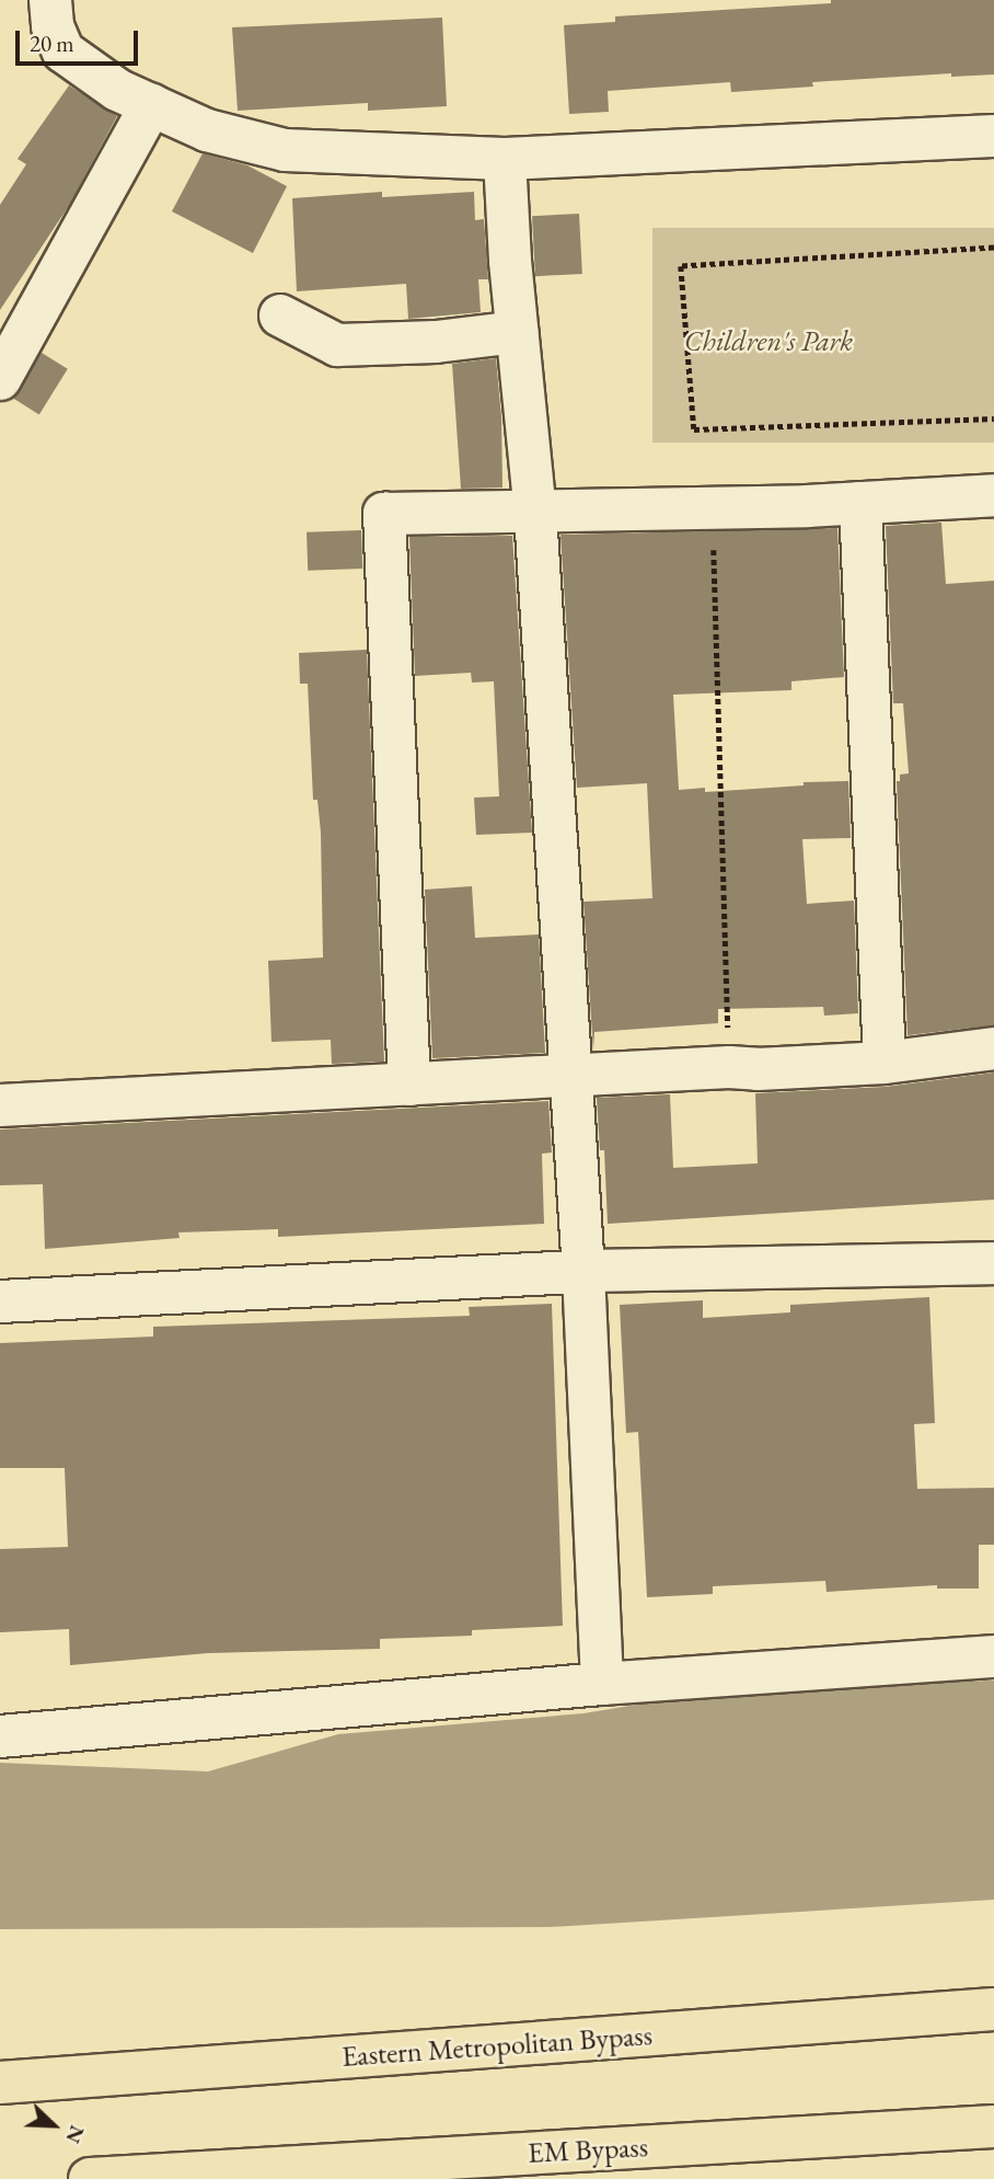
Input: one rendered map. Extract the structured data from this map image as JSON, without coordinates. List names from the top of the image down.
{
  "streets": {
    "main road": ["Eastern Metropolitan Bypass", "EM Bypass"]
  },
  "parks": ["Children's Park"],
  "scale_bar": "20 m",
  "north": "bottom right"
}
